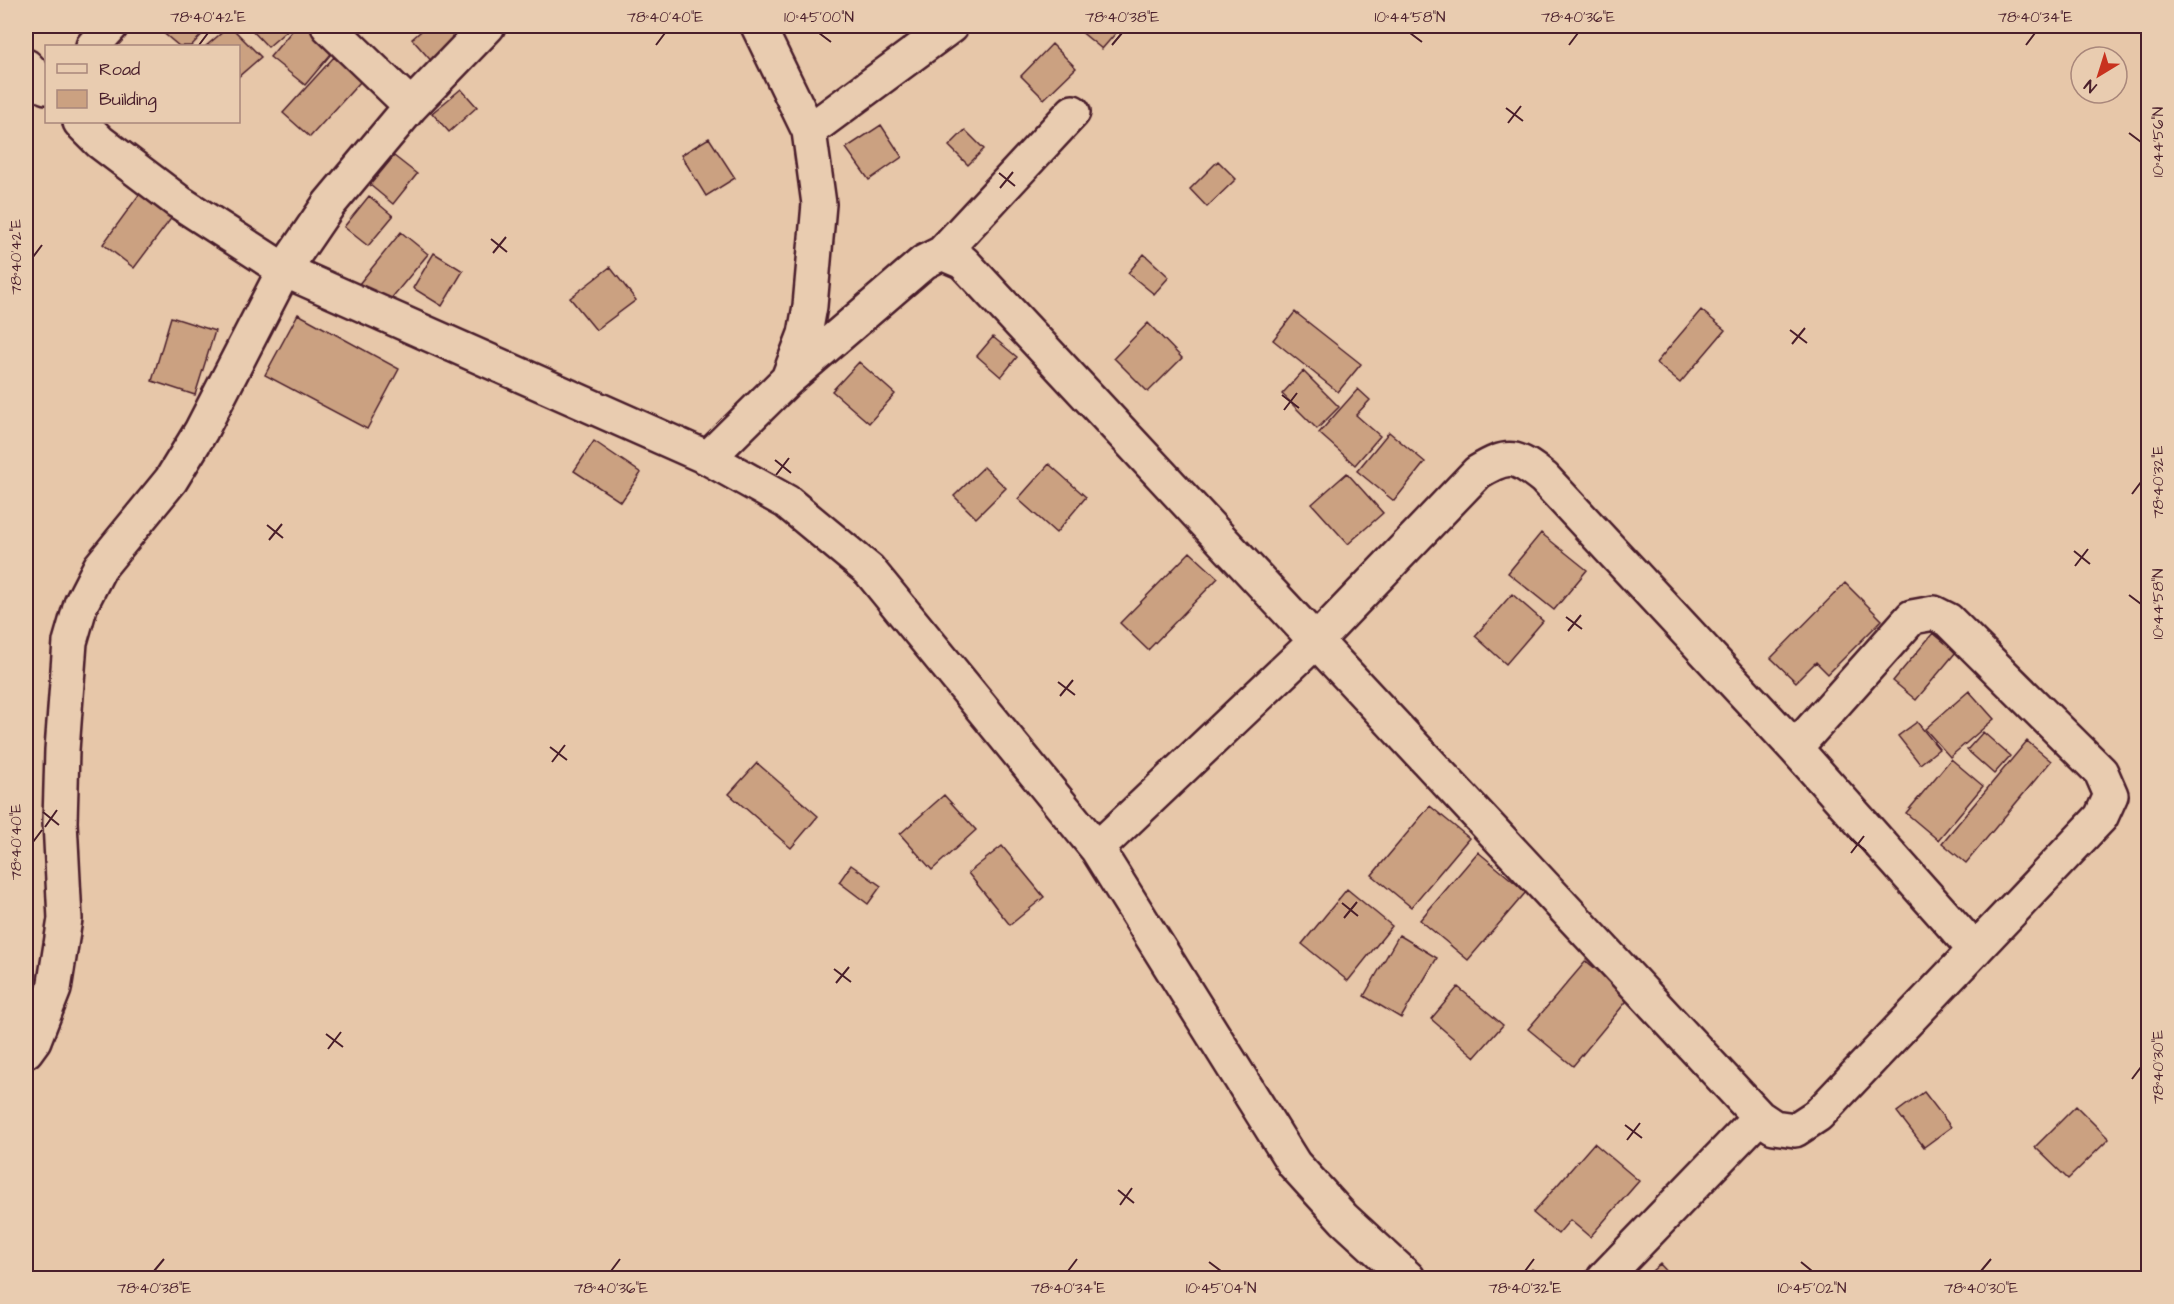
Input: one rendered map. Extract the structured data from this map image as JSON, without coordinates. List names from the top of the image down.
{
  "legend": ["Road", "Building"],
  "north": "bottom left",
  "coordinates": [
    "78°40'42\"E",
    "78°40'40\"E",
    "10°45'00\"N",
    "78°40'38\"E",
    "10°44'58\"N",
    "78°40'36\"E",
    "78°40'34\"E",
    "10°44'56\"N",
    "78°40'32\"E",
    "78°40'30\"E",
    "10°45'04\"N",
    "10°45'02\"N"
  ]
}
